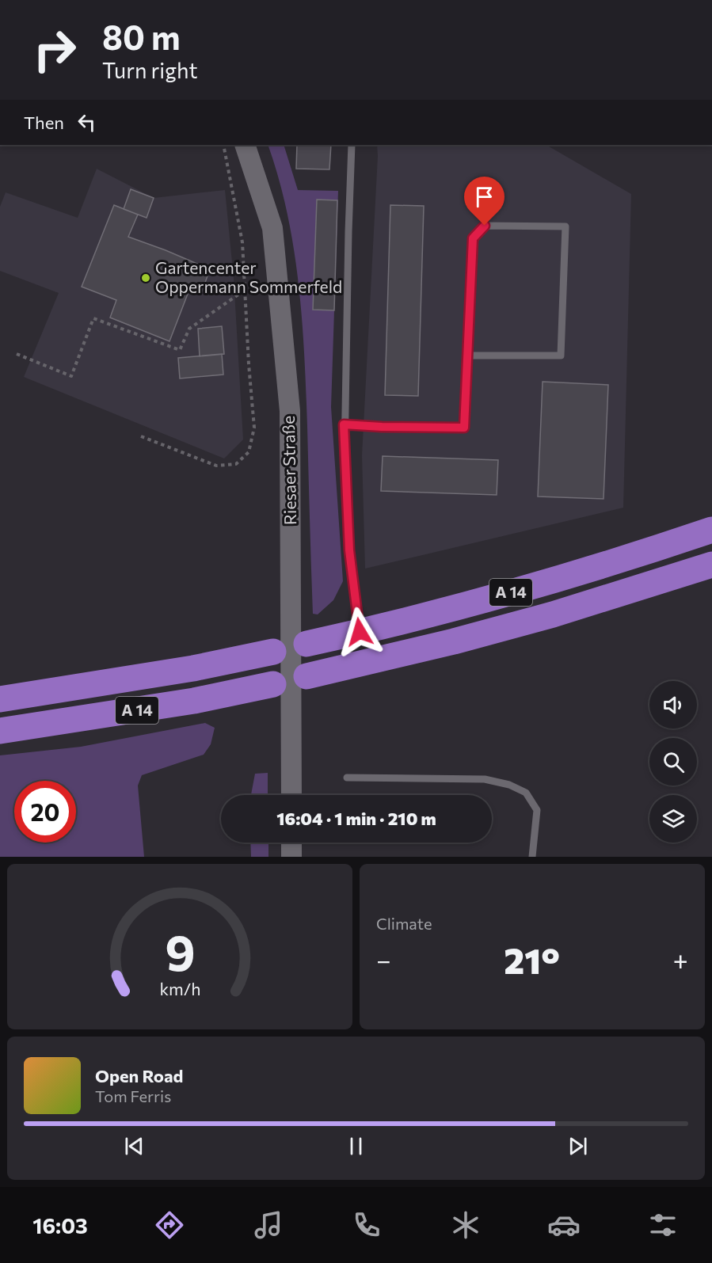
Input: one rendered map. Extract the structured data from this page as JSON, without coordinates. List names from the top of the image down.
{
  "streets": {
    "highway": ["A 14"],
    "main road": ["Riesaer Straße"]
  },
  "places": ["Gartencenter Oppermann Sommerfeld"],
  "page": {
    "turn": ["80 m", "Turn right"],
    "then": "Then",
    "limit": "20",
    "trip": "16:04 · 1 min · 210 m",
    "tile": "Climate",
    "heat": ["−", "21°", "+"],
    "song": ["Open Road", "Tom Ferris"],
    "tabs": "16:03",
    "gauge": ["9", "km/h"]
  }
}
